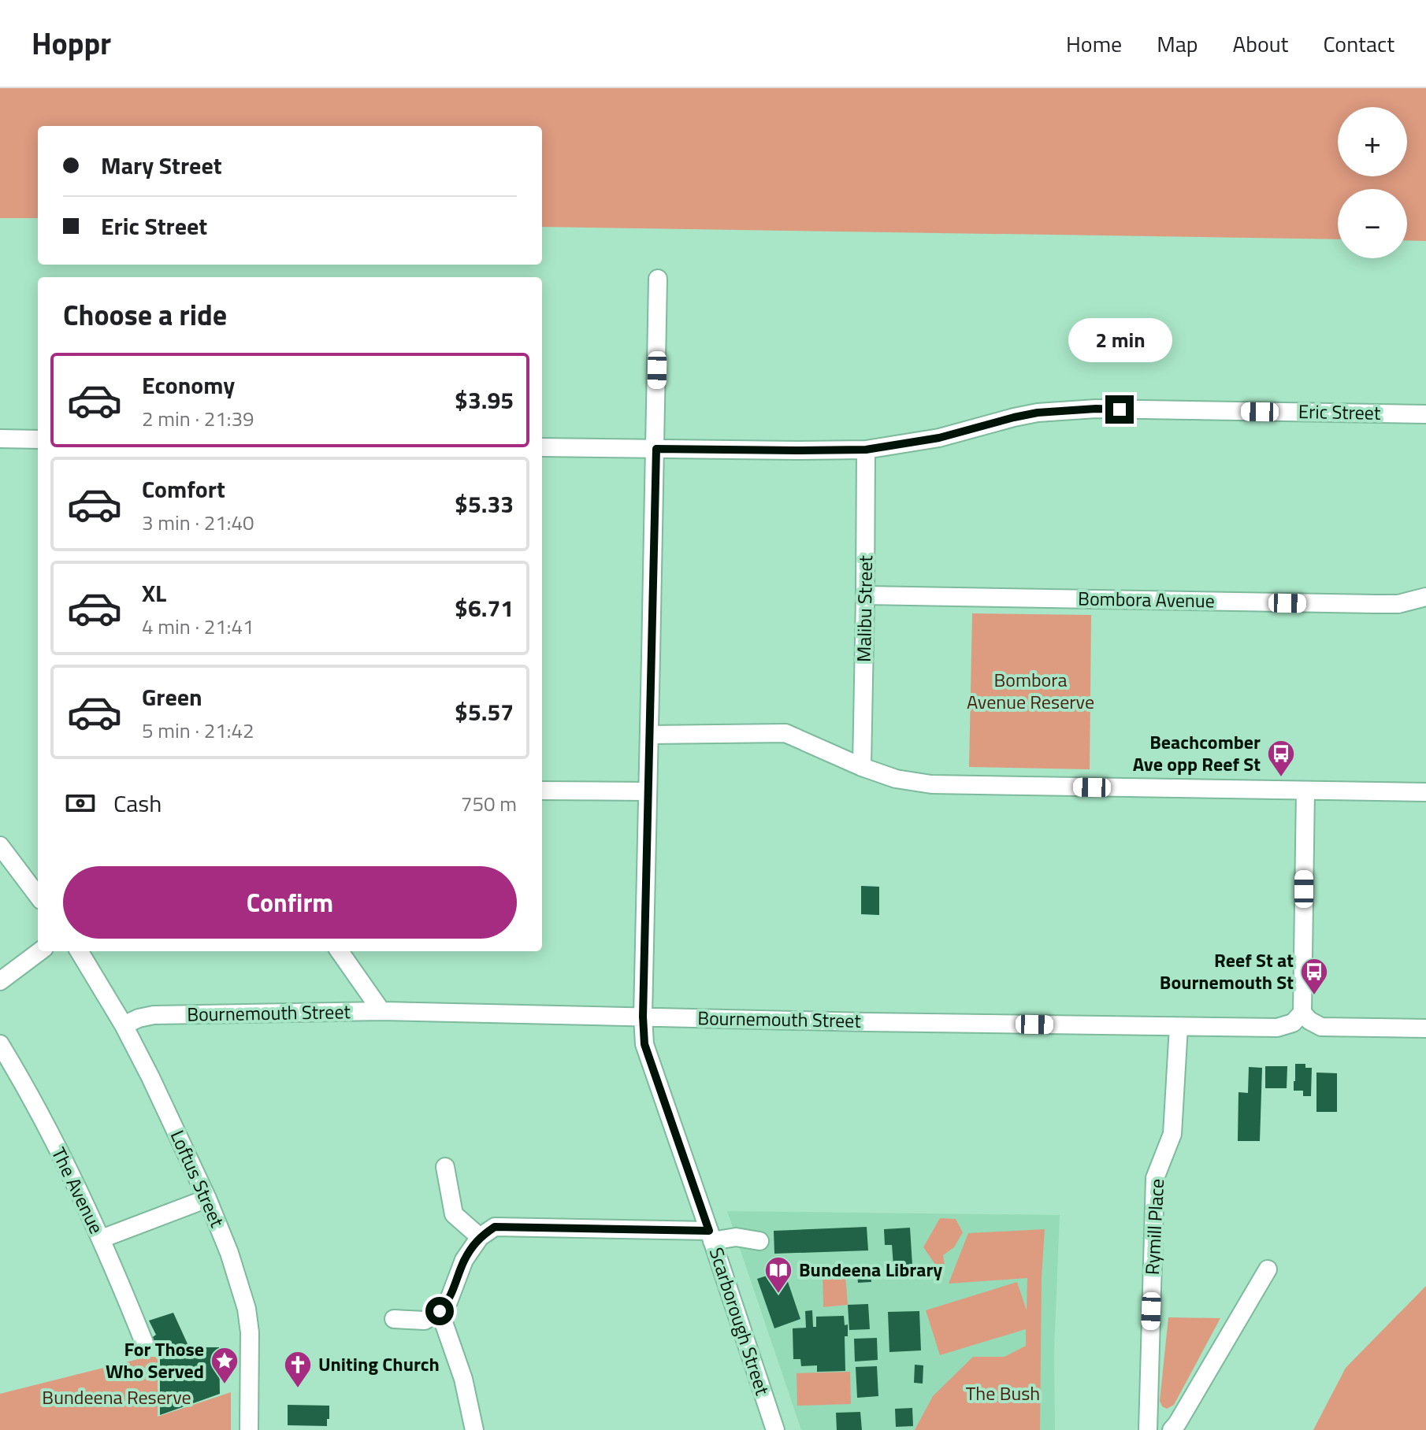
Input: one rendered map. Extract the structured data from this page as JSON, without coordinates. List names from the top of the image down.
{
  "streets": {
    "street": [
      "Eric Street",
      "Bombora Avenue",
      "Malibu Street",
      "Bournemouth Street",
      "Loftus Street",
      "The Avenue",
      "Rymill Place",
      "Scarborough Street"
    ]
  },
  "crossings": [
    ["Eric Street", "Malibu Street"],
    ["Eric Street", "Scarborough Street"],
    ["Bombora Avenue", "Malibu Street"],
    ["Bournemouth Street", "Loftus Street"],
    ["Bournemouth Street", "Rymill Place"],
    ["Bournemouth Street", "Scarborough Street"]
  ],
  "parks": ["Bombora Avenue Reserve", "The Bush", "Bundeena Reserve"],
  "places": {
    "bus stop": ["Beachcomber Ave opp Reef St", "Reef St at Bournemouth St"],
    "library": ["Bundeena Library"],
    "place": ["For Those Who Served"],
    "church": ["Uniting Church"]
  },
  "page": {
    "header": "Hoppr",
    "nav": [
      "Home",
      "Map",
      "About",
      "Contact"
    ],
    "map_buttons": ["+", "−"],
    "banner": ["Mary Street", "Eric Street"],
    "heading": "Choose a ride",
    "bubble": "2 min",
    "list": [
      {
        "name": "Economy",
        "note": "2 min · 21:39",
        "value": "$3.95"
      },
      {
        "name": "Comfort",
        "note": "3 min · 21:40",
        "value": "$5.33"
      },
      {
        "name": "XL",
        "note": "4 min · 21:41",
        "value": "$6.71"
      },
      {
        "name": "Green",
        "note": "5 min · 21:42",
        "value": "$5.57"
      }
    ],
    "pay": ["Cash", "750 m"],
    "buttons": "Confirm"
  }
}
